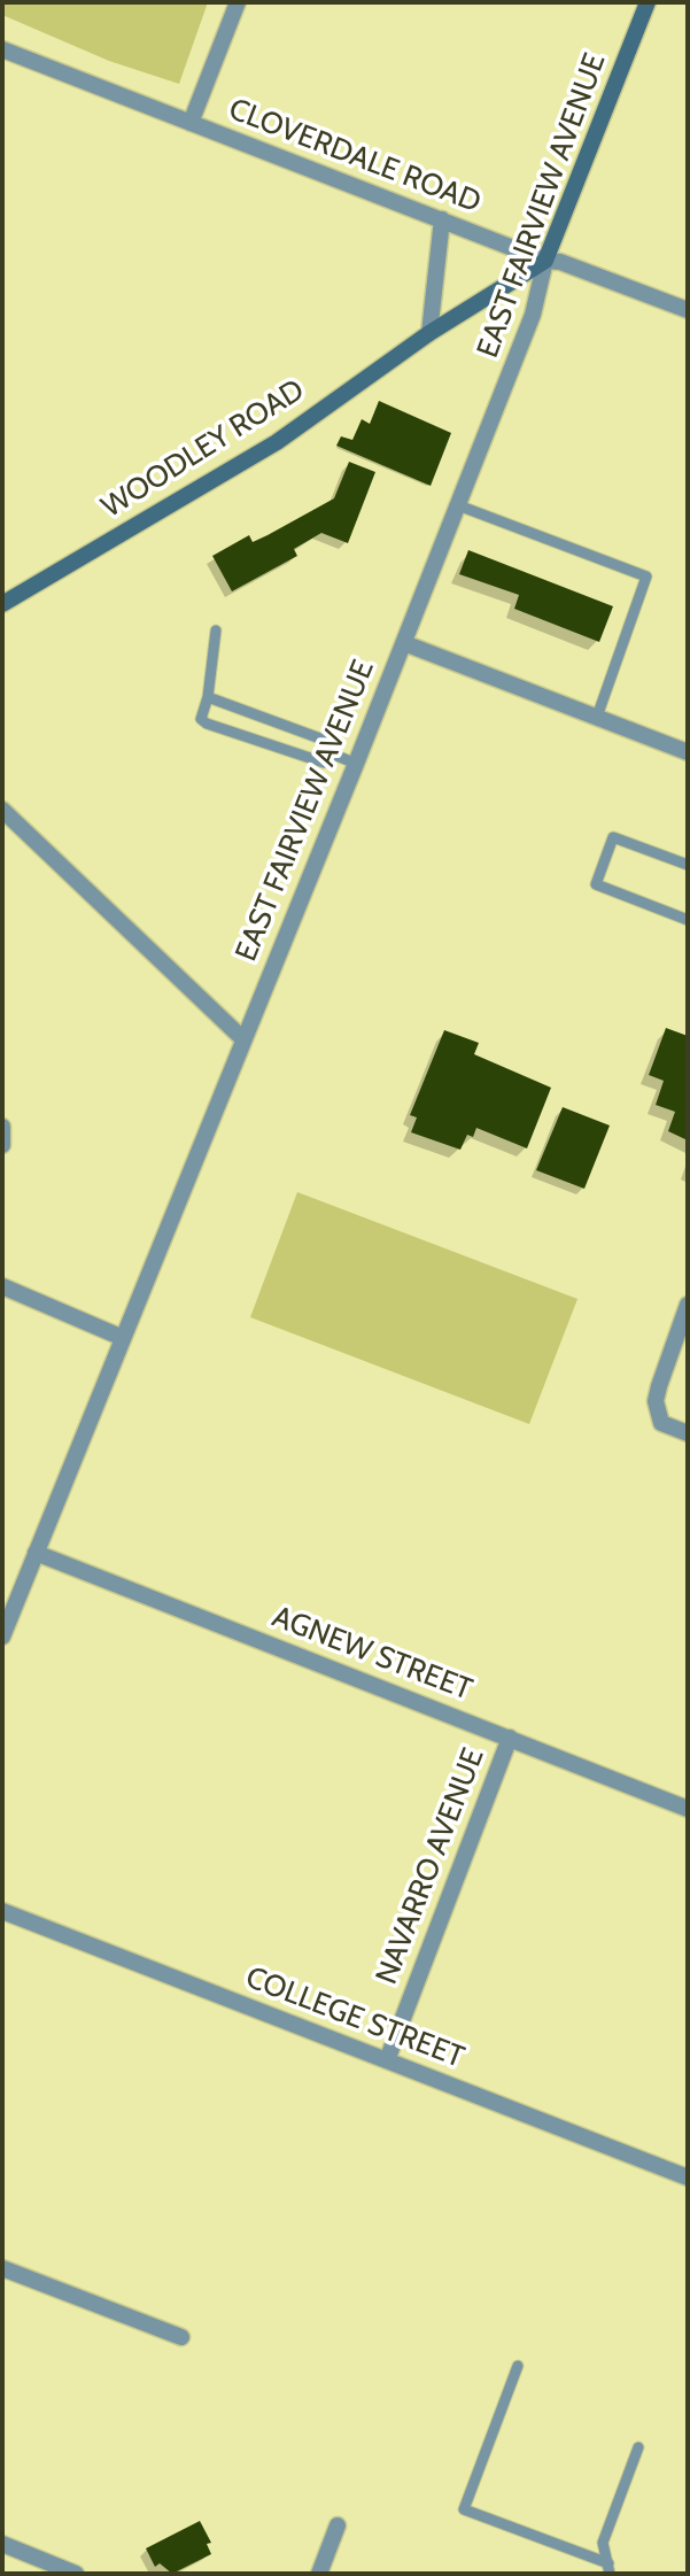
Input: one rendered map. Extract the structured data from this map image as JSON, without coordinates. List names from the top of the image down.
{
  "streets": {
    "main road": ["EAST FAIRVIEW AVENUE", "WOODLEY ROAD"],
    "street": [
      "CLOVERDALE ROAD",
      "AGNEW STREET",
      "NAVARRO AVENUE",
      "COLLEGE STREET"
    ]
  },
  "crossings": [
    ["CLOVERDALE ROAD", "EAST FAIRVIEW AVENUE"],
    ["CLOVERDALE ROAD", "WOODLEY ROAD"],
    ["EAST FAIRVIEW AVENUE", "WOODLEY ROAD"],
    ["EAST FAIRVIEW AVENUE", "AGNEW STREET"],
    ["AGNEW STREET", "NAVARRO AVENUE"],
    ["NAVARRO AVENUE", "COLLEGE STREET"]
  ]
}
